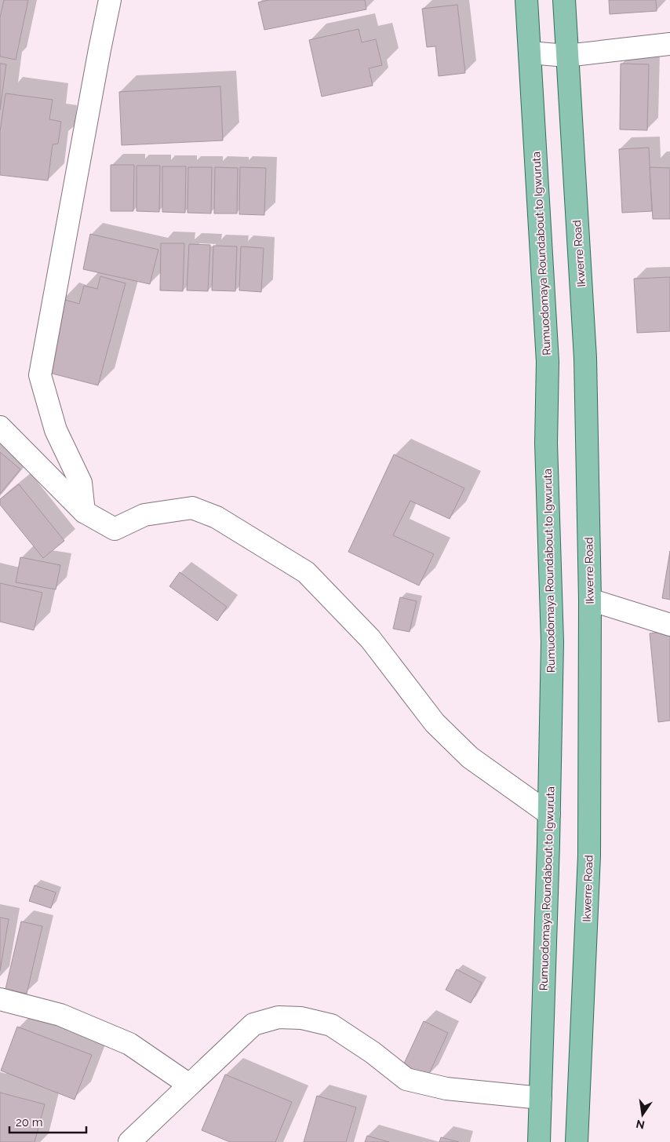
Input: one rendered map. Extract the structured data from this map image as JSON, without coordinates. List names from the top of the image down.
{
  "streets": {
    "main road": ["Rumuodomaya Roundabout to Igwuruta", "Ikwerre Road"]
  },
  "scale_bar": "20 m",
  "north": "bottom"
}
